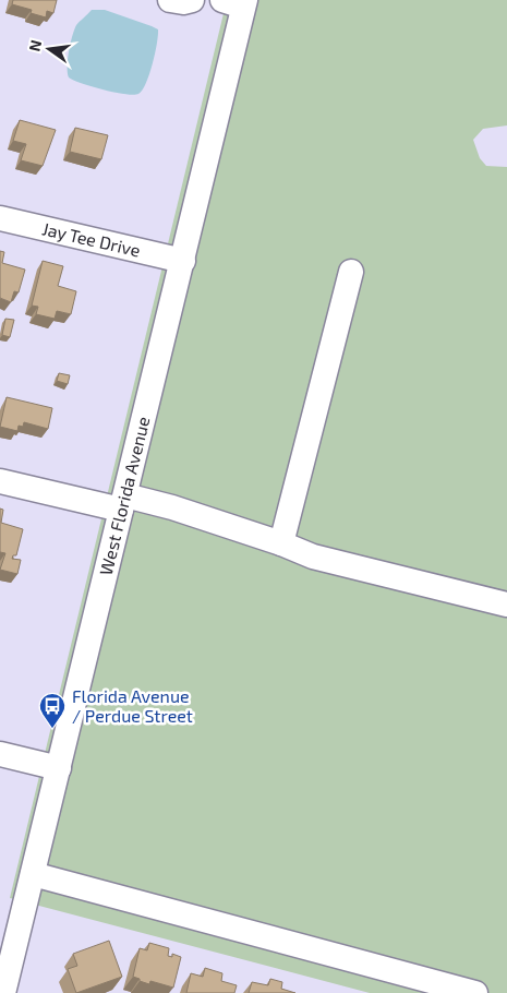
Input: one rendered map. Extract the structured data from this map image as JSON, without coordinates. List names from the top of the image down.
{
  "streets": {
    "street": ["Jay Tee Drive", "West Florida Avenue"]
  },
  "crossings": [
    ["Jay Tee Drive", "West Florida Avenue"]
  ],
  "places": {
    "bus stop": ["Florida Avenue / Perdue Street"]
  },
  "north": "left"
}
